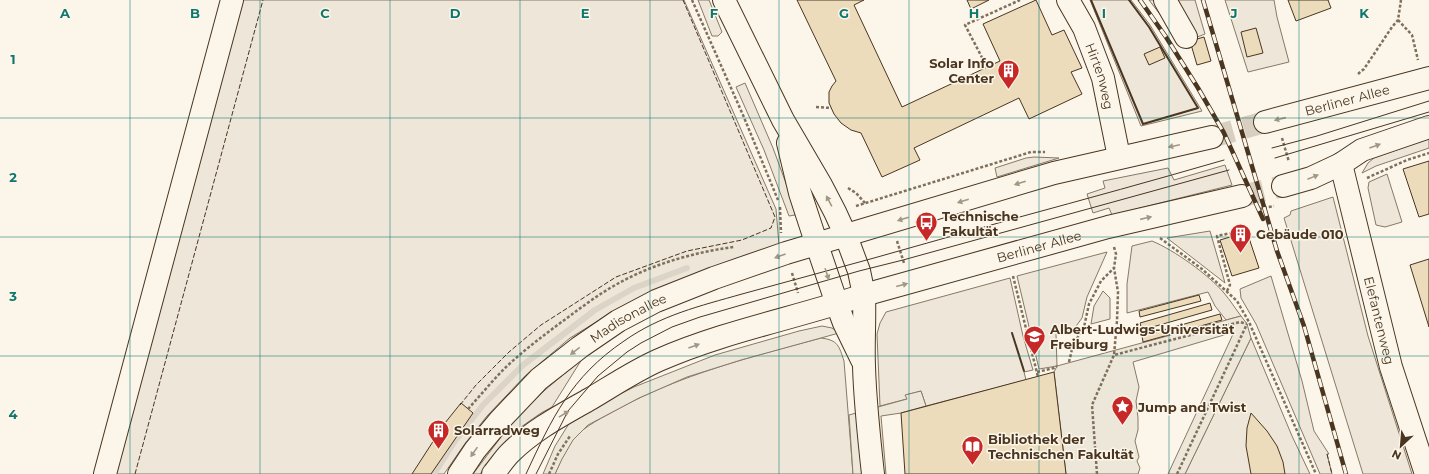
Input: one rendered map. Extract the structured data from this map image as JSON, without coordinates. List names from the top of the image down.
{
  "streets": {
    "main road": [
      "Hirtenweg",
      "Berliner Allee",
      "Madisonallee",
      "Elefantenweg"
    ]
  },
  "places": {
    "building": ["Solar Info Center", "Gebäude 010", "Solarradweg"],
    "bus stop": ["Technische Fakultät"],
    "school or university": ["Albert-Ludwigs-Universität Freiburg"],
    "place": ["Jump and Twist"],
    "library": ["Bibliothek der Technischen Fakultät"]
  },
  "north": "bottom left",
  "grid": {
    "columns": [
      "A",
      "B",
      "C",
      "D",
      "E",
      "F",
      "G",
      "H",
      "I",
      "J",
      "K"
    ],
    "rows": [
      "1",
      "2",
      "3",
      "4"
    ]
  }
}
